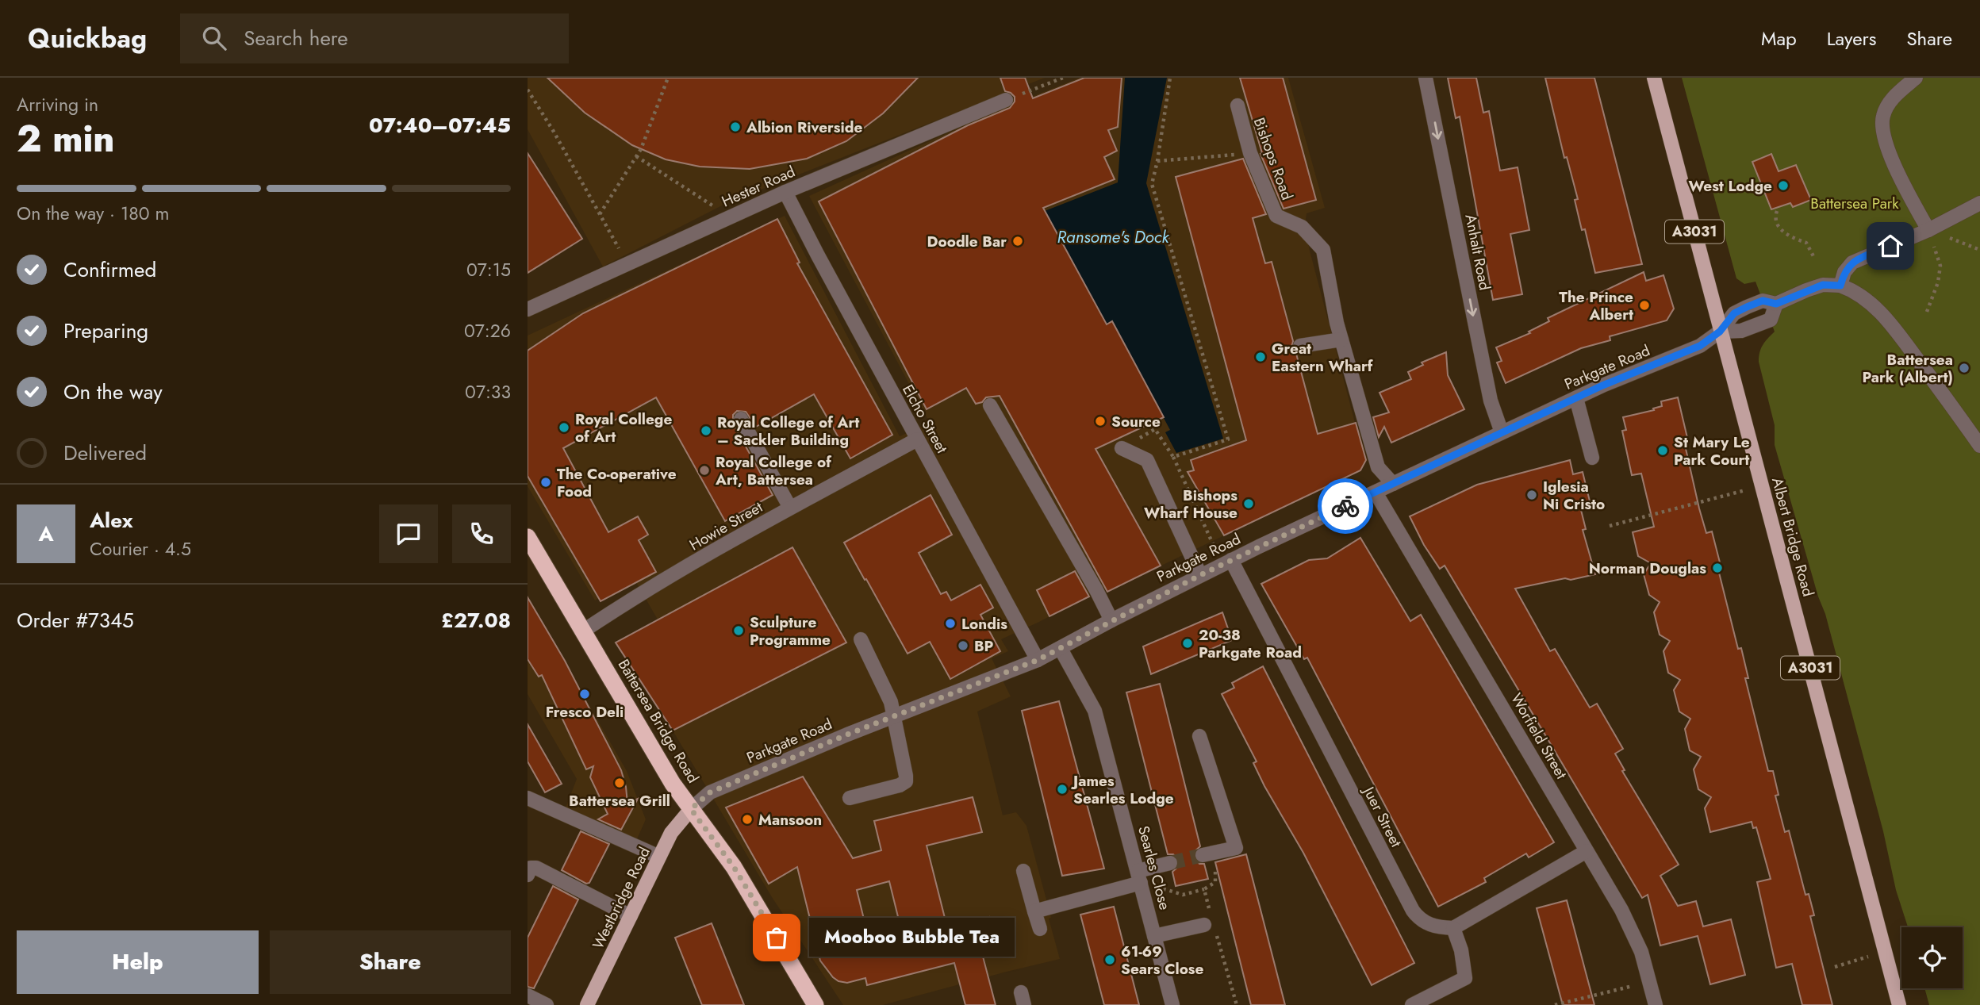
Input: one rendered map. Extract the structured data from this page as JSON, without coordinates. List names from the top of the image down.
{
  "streets": {
    "highway": ["Battersea Bridge Road"],
    "main road": ["A3031", "Albert Bridge Road", "Westbridge Road"],
    "street": [
      "Bishops Road",
      "Hester Road",
      "Anhalt Road",
      "Parkgate Road",
      "Elcho Street",
      "Howie Street",
      "Worfield Street",
      "Juer Street",
      "Searles Close"
    ]
  },
  "crossings": [
    ["Bishops Road", "Parkgate Road"],
    ["Hester Road", "Elcho Street"],
    ["Anhalt Road", "Parkgate Road"],
    ["Parkgate Road", "Elcho Street"],
    ["Parkgate Road", "Albert Bridge Road"],
    ["Parkgate Road", "Battersea Bridge Road"],
    ["Parkgate Road", "Worfield Street"],
    ["Parkgate Road", "Juer Street"],
    ["Parkgate Road", "Searles Close"],
    ["Parkgate Road", "Westbridge Road"],
    ["Elcho Street", "Howie Street"],
    ["Howie Street", "Battersea Bridge Road"],
    ["Battersea Bridge Road", "Westbridge Road"]
  ],
  "one_way": ["Anhalt Road"],
  "water": ["Ransome's Dock"],
  "parks": ["Battersea Park"],
  "places": [
    "Albion Riverside",
    "West Lodge",
    "Doodle Bar",
    "The Prince Albert",
    "Great Eastern Wharf",
    "Battersea Park (Albert)",
    "Source",
    "Royal College of Art",
    "Royal College of Art – Sackler Building",
    "St Mary Le Park Court",
    "Royal College of Art, Battersea",
    "The Co-operative Food",
    "Iglesia Ni Cristo",
    "Bishops Wharf House",
    "Norman Douglas",
    "Londis",
    "Sculpture Programme",
    "20-38 Parkgate Road",
    "BP",
    "Fresco Deli",
    "Battersea Grill",
    "James Searles Lodge",
    "Mansoon",
    "Mooboo Bubble Tea",
    "61-69 Sears Close"
  ],
  "page": {
    "header": "Quickbag",
    "search": "Search here",
    "nav": ["Map", "Layers", "Share"],
    "heading": ["2 min", "Arriving in", "07:40–07:45"],
    "panel": [
      "Alex",
      "Courier · 4.5",
      "Order #7345",
      "£27.08"
    ],
    "bar": "On the way · 180 m",
    "list": [
      ["Confirmed", "07:15"],
      ["Preparing", "07:26"],
      ["On the way", "07:33"],
      "Delivered"
    ],
    "round": "A",
    "bubble": "Mooboo Bubble Tea",
    "buttons": ["Help", "Share"]
  }
}
